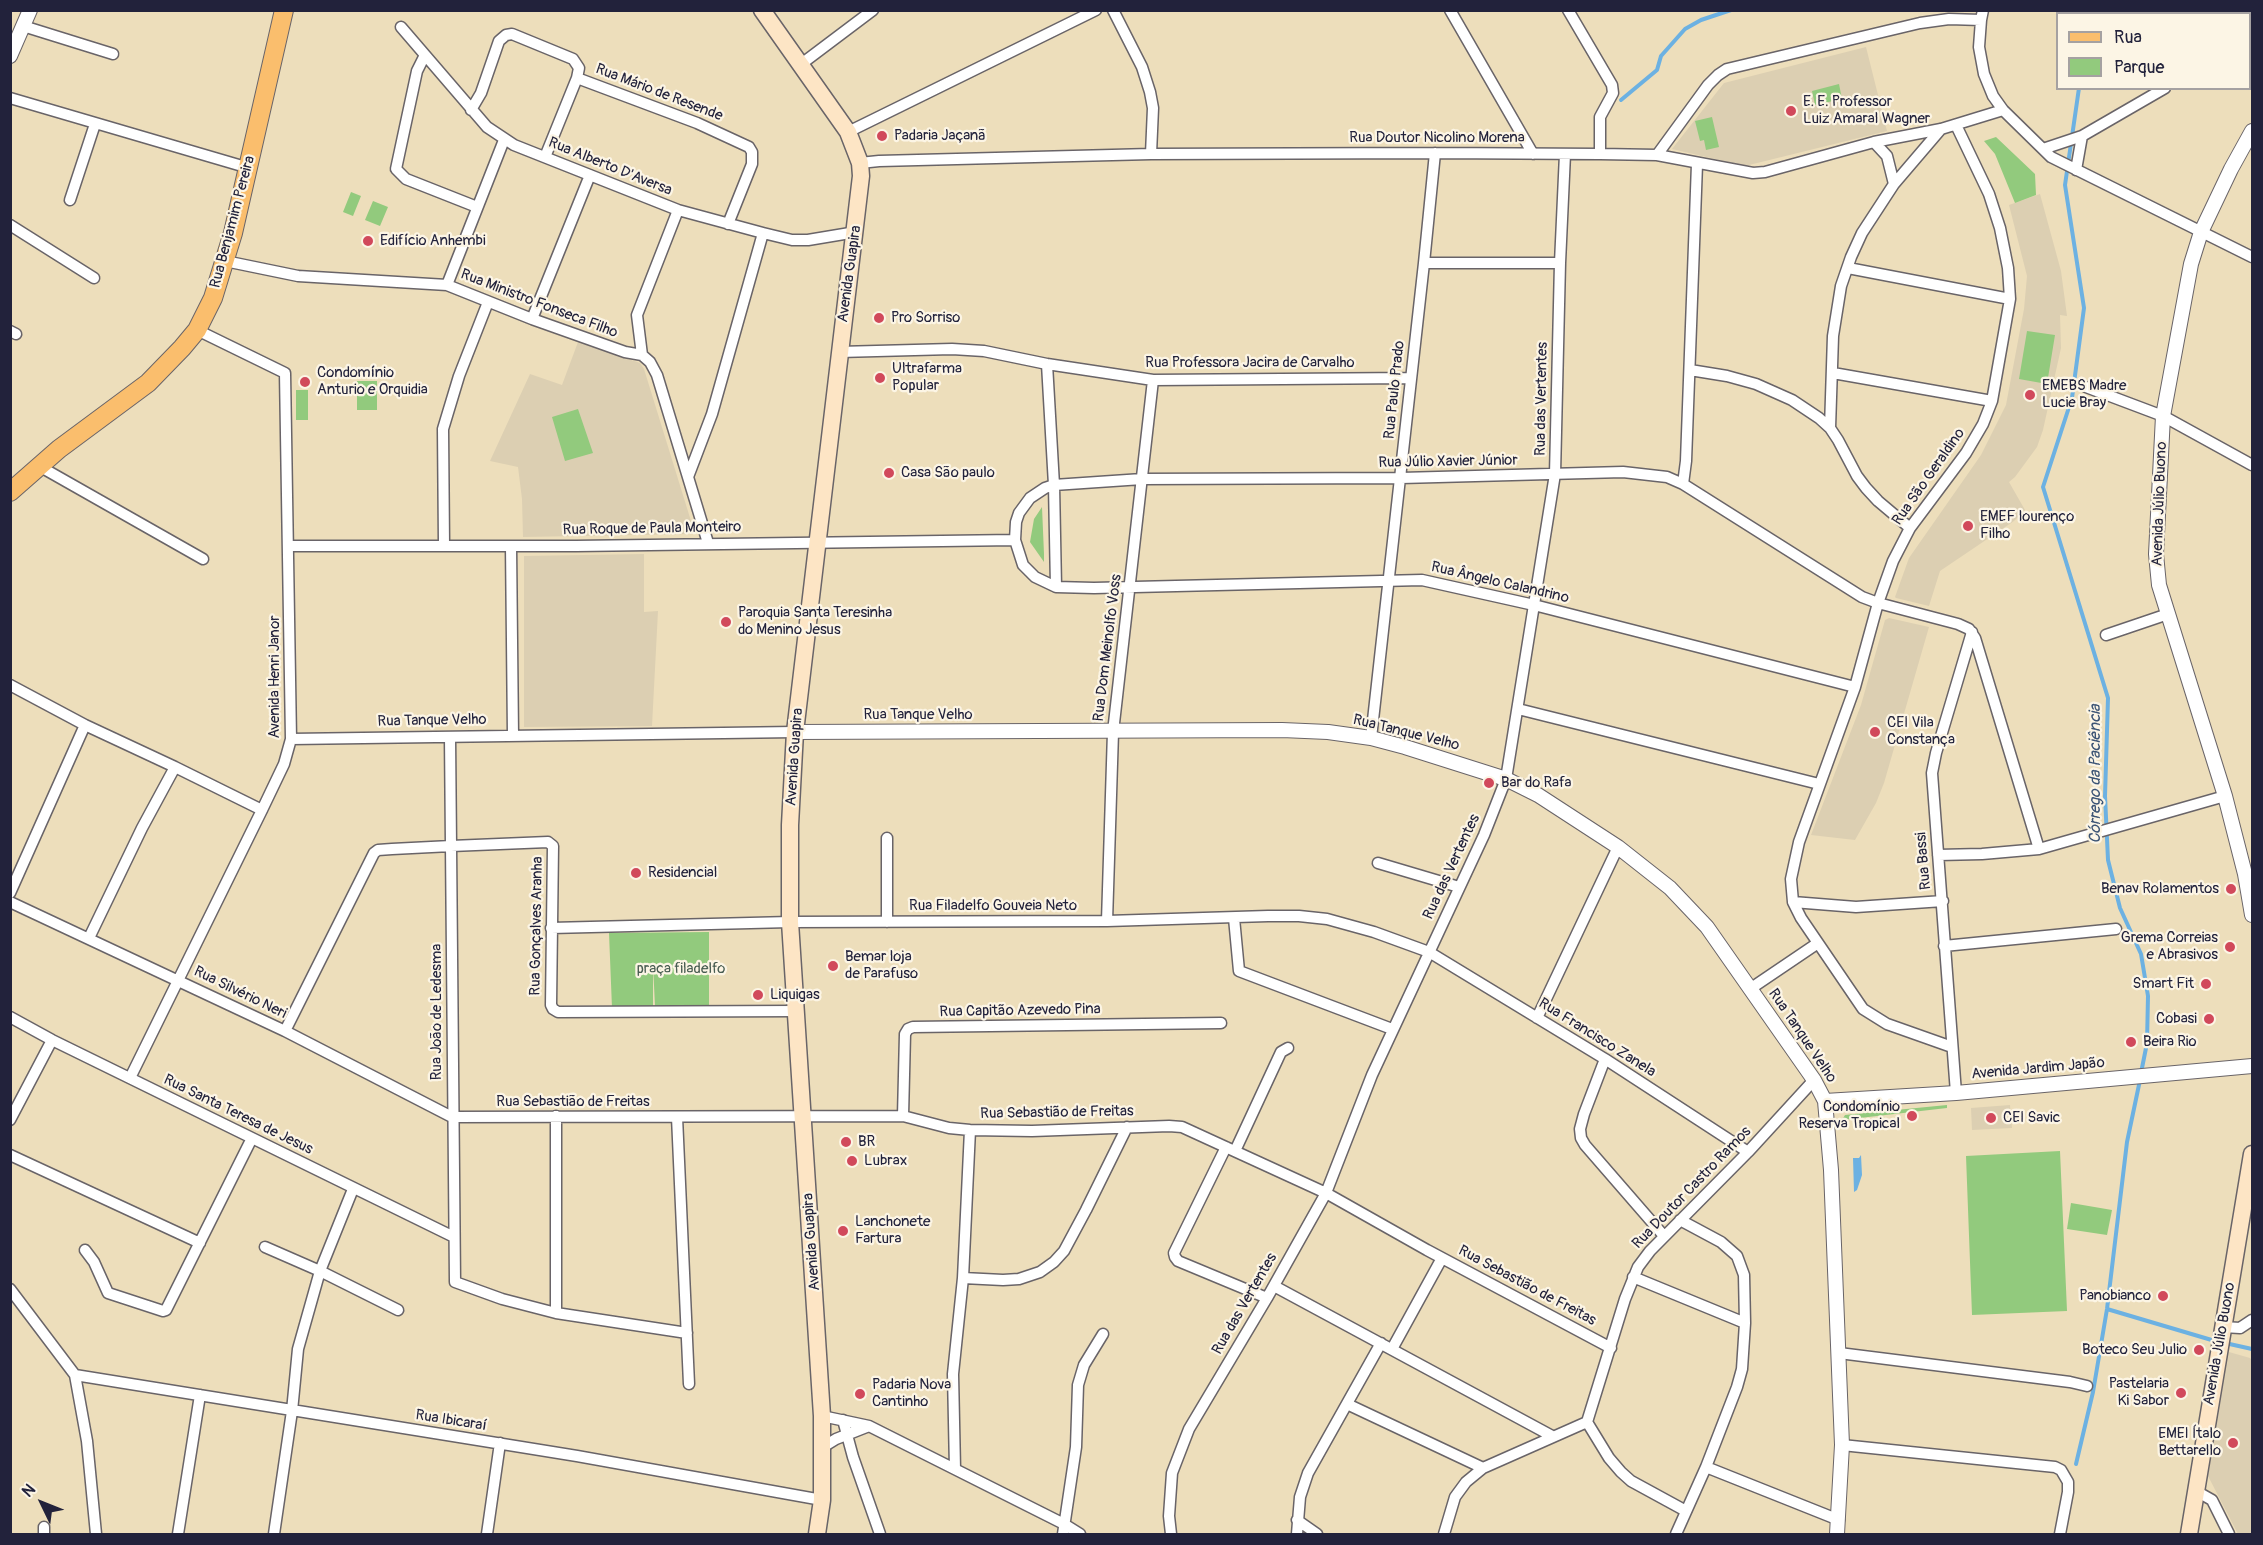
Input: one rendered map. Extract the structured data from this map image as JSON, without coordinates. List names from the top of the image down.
{
  "streets": {
    "main road": ["Rua Benjamim Pereira", "Avenida Guapira", "Avenida Júlio Buono"],
    "street": [
      "Rua Mário de Resende",
      "Rua Doutor Nicolino Morena",
      "Rua Alberto D'Aversa",
      "Rua Ministro Fonseca Filho",
      "Rua Professora Jacira de Carvalho",
      "Rua Paulo Prado",
      "Rua das Vertentes",
      "Rua Júlio Xavier Júnior",
      "Rua São Geraldino",
      "Rua Roque de Paula Monteiro",
      "Rua Ângelo Calandrino",
      "Rua Dom Meinolfo Voss",
      "Avenida Henri Janor",
      "Rua Tanque Velho",
      "Rua Bassi",
      "Rua Filadelfo Gouveia Neto",
      "Rua Gonçalves Aranha",
      "Rua Silvério Neri",
      "Rua Capitão Azevedo Pina",
      "Rua João de Ledesma",
      "Rua Francisco Zanela",
      "Avenida Jardim Japão",
      "Rua Sebastião de Freitas",
      "Rua Santa Teresa de Jesus",
      "Rua Doutor Castro Ramos",
      "Rua Ibicaraí"
    ]
  },
  "crossings": [
    ["Rua Mário de Resende", "Rua Alberto D'Aversa"],
    ["Rua Doutor Nicolino Morena", "Avenida Guapira"],
    ["Rua Doutor Nicolino Morena", "Rua Paulo Prado"],
    ["Rua Doutor Nicolino Morena", "Rua das Vertentes"],
    ["Rua Doutor Nicolino Morena", "Rua São Geraldino"],
    ["Rua Alberto D'Aversa", "Avenida Guapira"],
    ["Rua Benjamim Pereira", "Rua Ministro Fonseca Filho"],
    ["Rua Benjamim Pereira", "Avenida Henri Janor"],
    ["Avenida Guapira", "Rua Professora Jacira de Carvalho"],
    ["Avenida Guapira", "Rua Roque de Paula Monteiro"],
    ["Avenida Guapira", "Rua Tanque Velho"],
    ["Avenida Guapira", "Rua Filadelfo Gouveia Neto"],
    ["Avenida Guapira", "Rua Gonçalves Aranha"],
    ["Avenida Guapira", "Rua Sebastião de Freitas"],
    ["Avenida Guapira", "Rua Ibicaraí"],
    ["Rua Professora Jacira de Carvalho", "Rua Paulo Prado"],
    ["Rua Professora Jacira de Carvalho", "Rua Dom Meinolfo Voss"],
    ["Rua Paulo Prado", "Rua Júlio Xavier Júnior"],
    ["Rua Paulo Prado", "Rua Ângelo Calandrino"],
    ["Rua Paulo Prado", "Rua Tanque Velho"],
    ["Rua das Vertentes", "Rua Júlio Xavier Júnior"],
    ["Rua das Vertentes", "Rua Ângelo Calandrino"],
    ["Rua das Vertentes", "Rua Tanque Velho"],
    ["Rua das Vertentes", "Rua Filadelfo Gouveia Neto"],
    ["Rua das Vertentes", "Rua Francisco Zanela"],
    ["Rua das Vertentes", "Rua Sebastião de Freitas"],
    ["Rua Júlio Xavier Júnior", "Rua São Geraldino"],
    ["Rua Júlio Xavier Júnior", "Rua Dom Meinolfo Voss"],
    ["Rua Júlio Xavier Júnior", "Rua Bassi"],
    ["Rua São Geraldino", "Rua Ângelo Calandrino"],
    ["Rua São Geraldino", "Rua Bassi"],
    ["Rua Roque de Paula Monteiro", "Avenida Henri Janor"],
    ["Rua Ângelo Calandrino", "Rua Dom Meinolfo Voss"],
    ["Rua Dom Meinolfo Voss", "Rua Tanque Velho"],
    ["Rua Dom Meinolfo Voss", "Rua Filadelfo Gouveia Neto"],
    ["Avenida Henri Janor", "Rua Tanque Velho"],
    ["Avenida Henri Janor", "Rua Silvério Neri"],
    ["Avenida Henri Janor", "Rua Santa Teresa de Jesus"],
    ["Rua Tanque Velho", "Rua João de Ledesma"],
    ["Rua Tanque Velho", "Avenida Jardim Japão"],
    ["Rua Tanque Velho", "Rua Doutor Castro Ramos"],
    ["Rua Bassi", "Avenida Jardim Japão"],
    ["Rua Filadelfo Gouveia Neto", "Rua Gonçalves Aranha"],
    ["Rua Filadelfo Gouveia Neto", "Rua Francisco Zanela"],
    ["Rua Gonçalves Aranha", "Rua João de Ledesma"],
    ["Rua Silvério Neri", "Rua João de Ledesma"],
    ["Rua Silvério Neri", "Rua Sebastião de Freitas"],
    ["Rua Capitão Azevedo Pina", "Rua Sebastião de Freitas"],
    ["Rua João de Ledesma", "Rua Sebastião de Freitas"],
    ["Rua João de Ledesma", "Rua Santa Teresa de Jesus"],
    ["Rua Francisco Zanela", "Rua Doutor Castro Ramos"],
    ["Rua Sebastião de Freitas", "Rua Doutor Castro Ramos"]
  ],
  "water": ["Córrego da Paciência"],
  "parks": ["praça filadelfo"],
  "places": [
    "E. E. Professor Luiz Amaral Wagner",
    "Padaria Jaçanã",
    "Edifício Anhembi",
    "Pro Sorriso",
    "Ultrafarma Popular",
    "Condomínio Anturio e Orquidia",
    "EMEBS Madre Lucie Bray",
    "Casa São paulo",
    "EMEF lourenço Filho",
    "Paroquia Santa Teresinha do Menino Jesus",
    "CEI Vila Constança",
    "Bar do Rafa",
    "Residencial",
    "Benav Rolamentos",
    "Grema Correias e Abrasivos",
    "Bemar loja de Parafuso",
    "Smart Fit",
    "Liquigas",
    "Cobasi",
    "Beira Rio",
    "Condomínio Reserva Tropical",
    "CEI Savic",
    "BR",
    "Lubrax",
    "Lanchonete Fartura",
    "Panobianco",
    "Boteco Seu Julio",
    "Pastelaria Ki Sabor",
    "Padaria Nova Cantinho",
    "EMEI Ítalo Bettarello"
  ],
  "legend": ["Rua", "Parque"],
  "north": "top left"
}
